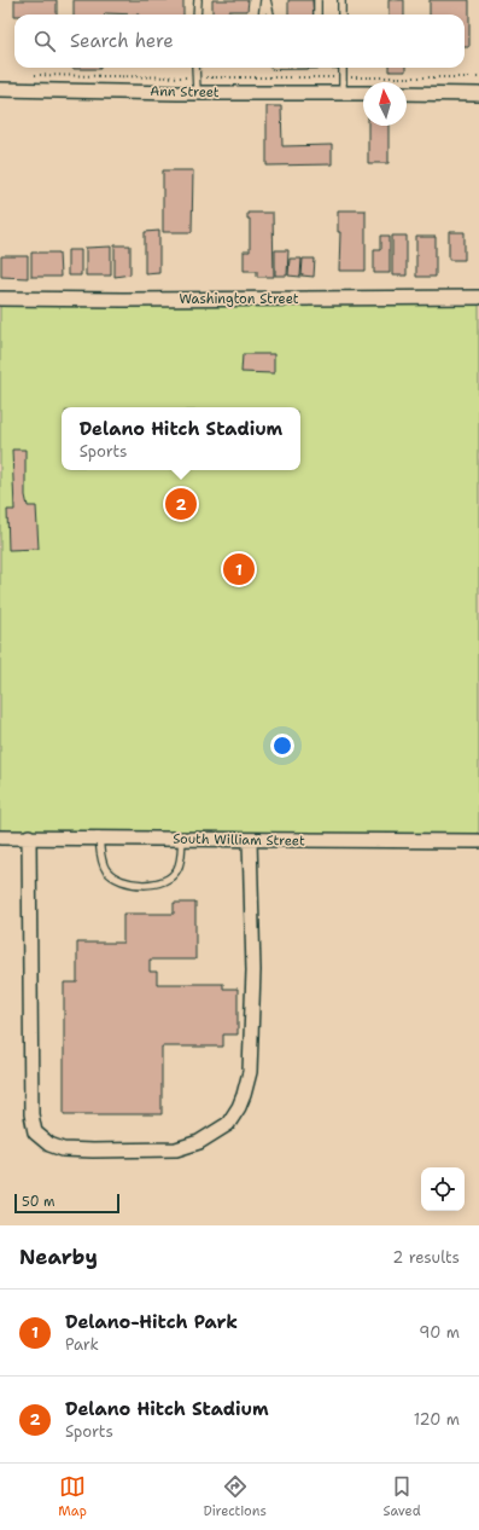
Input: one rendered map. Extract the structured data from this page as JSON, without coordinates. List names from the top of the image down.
{
  "streets": {
    "street": ["Ann Street", "Washington Street", "South William Street"]
  },
  "scale_bar": "50 m",
  "north": "top",
  "page": {
    "search": "Search here",
    "popup": ["Delano Hitch Stadium", "Sports"],
    "pins": ["2", "1"],
    "scale": "50 m",
    "heading": ["Nearby", "2 results"],
    "list": [
      {
        "mark": "1",
        "name": "Delano-Hitch Park",
        "note": "Park",
        "value": "90 m"
      },
      {
        "mark": "2",
        "name": "Delano Hitch Stadium",
        "note": "Sports",
        "value": "120 m"
      }
    ],
    "nav": ["Map", "Directions", "Saved"]
  }
}
